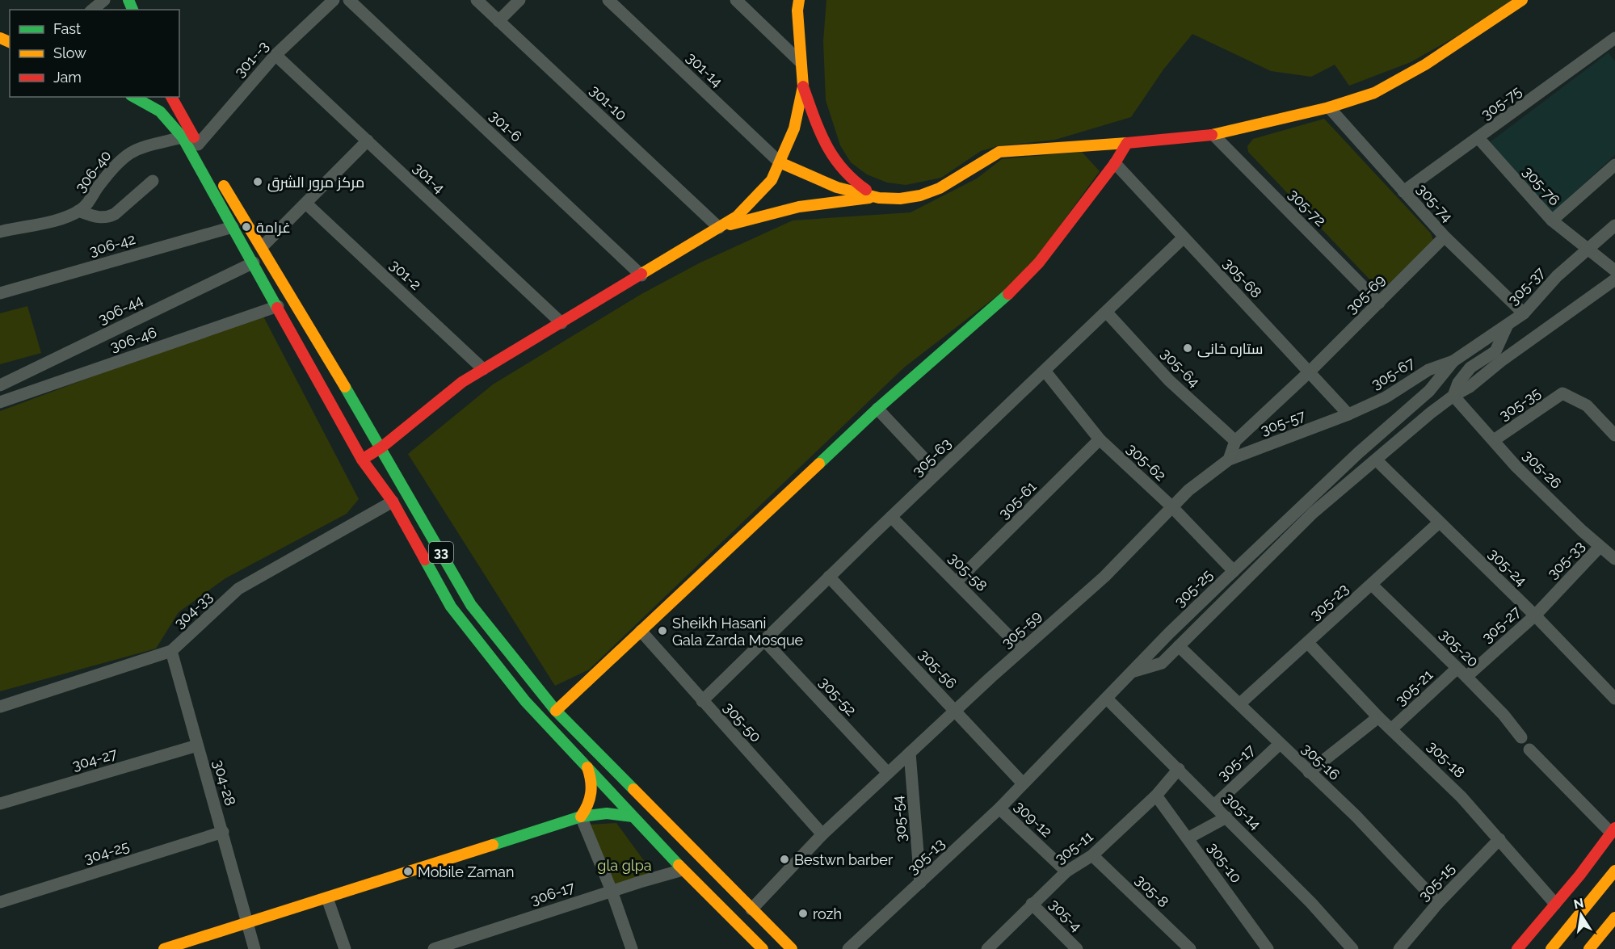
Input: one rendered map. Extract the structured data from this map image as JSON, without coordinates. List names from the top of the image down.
{
  "streets": {
    "main road": ["33"],
    "street": [
      "301--3",
      "301-14",
      "301-10",
      "305-75",
      "301-6",
      "306-40",
      "301-4",
      "305-76",
      "305-74",
      "305-72",
      "306-42",
      "301-2",
      "305-68",
      "305-37",
      "305-69",
      "306-44",
      "306-46",
      "305-64",
      "305-67",
      "305-35",
      "305-57",
      "305-63",
      "305-62",
      "305-26",
      "305-61",
      "305-33",
      "305-24",
      "305-58",
      "305-25",
      "305-23",
      "304-33",
      "305-27",
      "305-59",
      "305-20",
      "305-56",
      "305-21",
      "305-52",
      "305-50",
      "304-27",
      "305-18",
      "305-16",
      "305-17",
      "304-28",
      "305-14",
      "305-54",
      "309-12",
      "305-11",
      "304-25",
      "305-13",
      "305-10",
      "305-15",
      "305-8",
      "306-17",
      "305-4"
    ]
  },
  "crossings": [
    ["301--3", "301-4"],
    ["301--3", "33"],
    ["305-75", "305-76"],
    ["305-75", "305-74"],
    ["306-40", "33"],
    ["305-76", "305-37"],
    ["305-74", "305-37"],
    ["305-74", "305-69"],
    ["305-72", "305-69"],
    ["306-42", "33"],
    ["305-68", "305-69"],
    ["305-68", "305-67"],
    ["305-68", "305-57"],
    ["305-68", "305-63"],
    ["305-37", "305-67"],
    ["305-37", "305-25"],
    ["306-44", "33"],
    ["306-46", "33"],
    ["305-64", "305-63"],
    ["305-67", "305-57"],
    ["305-67", "305-25"],
    ["305-35", "305-26"],
    ["305-57", "305-59"],
    ["305-63", "305-62"],
    ["305-63", "305-58"],
    ["305-63", "305-56"],
    ["305-63", "305-52"],
    ["305-63", "305-50"],
    ["305-62", "305-61"],
    ["305-62", "305-25"],
    ["305-62", "305-59"],
    ["305-26", "305-33"],
    ["305-61", "305-58"],
    ["33", "304-33"],
    ["33", "305-59"],
    ["33", "306-17"],
    ["305-33", "305-24"],
    ["305-33", "305-27"],
    ["305-24", "305-23"],
    ["305-24", "305-27"],
    ["305-58", "305-59"],
    ["305-25", "305-56"],
    ["305-25", "305-14"],
    ["305-25", "305-13"],
    ["305-23", "305-20"],
    ["305-23", "305-18"],
    ["305-23", "305-16"],
    ["304-33", "304-28"],
    ["305-27", "305-20"],
    ["305-59", "305-56"],
    ["305-59", "305-52"],
    ["305-59", "305-50"],
    ["305-59", "305-54"],
    ["305-20", "305-21"],
    ["305-56", "305-13"],
    ["305-21", "305-18"],
    ["304-27", "304-28"],
    ["305-18", "305-15"],
    ["305-16", "305-17"],
    ["305-16", "305-15"],
    ["305-17", "305-14"],
    ["304-28", "304-25"],
    ["305-14", "305-11"],
    ["305-54", "305-13"],
    ["309-12", "305-11"],
    ["309-12", "305-13"],
    ["305-11", "305-10"],
    ["305-11", "305-8"],
    ["305-11", "305-4"]
  ],
  "parks": ["gla glpa"],
  "places": [
    "مرکز مرور الشرق",
    "غرامة",
    "ستاره خانی",
    "Sheikh Hasani Gala Zarda Mosque",
    "Bestwn barber",
    "Mobile Zaman",
    "rozh"
  ],
  "legend": ["Fast", "Slow", "Jam"],
  "north": "top"
}
